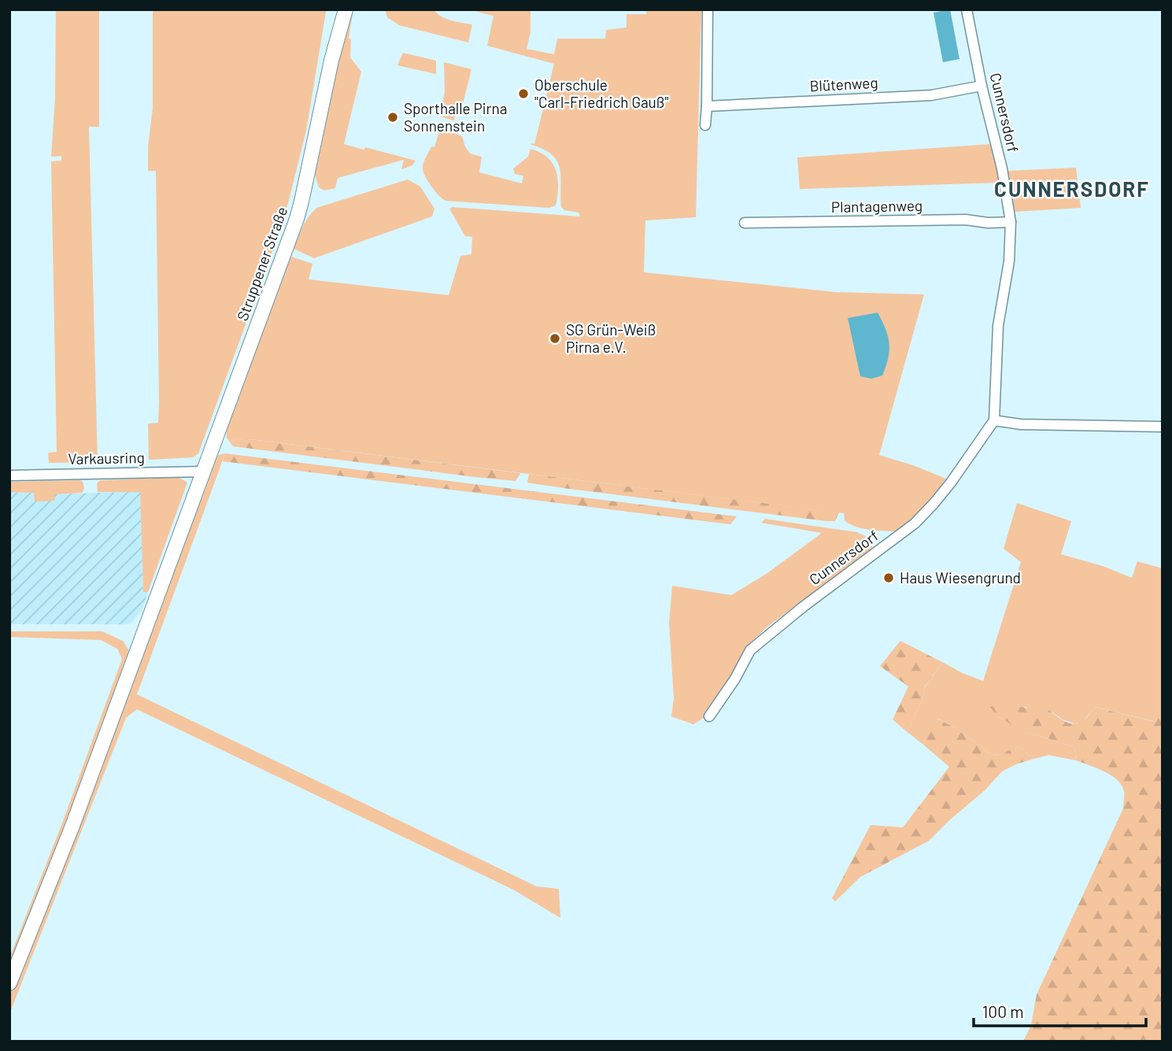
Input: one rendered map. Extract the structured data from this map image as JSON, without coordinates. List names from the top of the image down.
{
  "streets": {
    "main road": ["Struppener Straße"],
    "street": [
      "Blütenweg",
      "Cunnersdorf",
      "Plantagenweg",
      "Varkausring"
    ]
  },
  "crossings": [
    ["Blütenweg", "Cunnersdorf"],
    ["Cunnersdorf", "Plantagenweg"],
    ["Struppener Straße", "Varkausring"]
  ],
  "districts": ["CUNNERSDORF"],
  "places": [
    "Oberschule \"Carl-Friedrich Gauß\"",
    "Sporthalle Pirna Sonnenstein",
    "SG Grün-Weiß Pirna e.V.",
    "Haus Wiesengrund"
  ],
  "scale_bar": "100 m"
}
